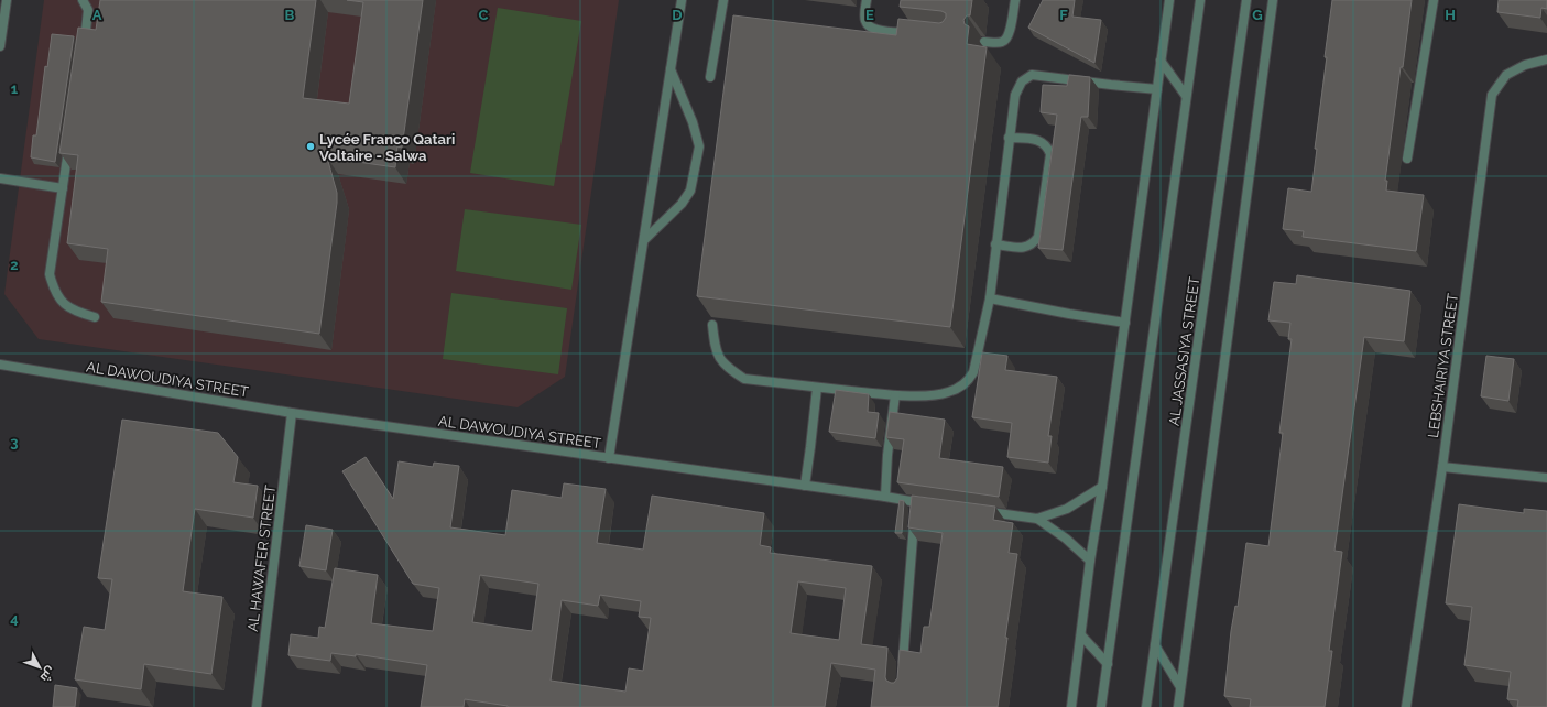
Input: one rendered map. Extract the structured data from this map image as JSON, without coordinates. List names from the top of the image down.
{
  "streets": {
    "street": [
      "AL JASSASIYA STREET",
      "LEBSHAIRIYA STREET",
      "AL DAWOUDIYA STREET",
      "AL HAWAFER STREET"
    ]
  },
  "crossings": [
    ["AL DAWOUDIYA STREET", "AL HAWAFER STREET"]
  ],
  "places": ["Lycée Franco Qatari Voltaire - Salwa"],
  "north": "bottom right",
  "grid": {
    "columns": [
      "A",
      "B",
      "C",
      "D",
      "E",
      "F",
      "G",
      "H"
    ],
    "rows": [
      "1",
      "2",
      "3",
      "4"
    ]
  }
}
